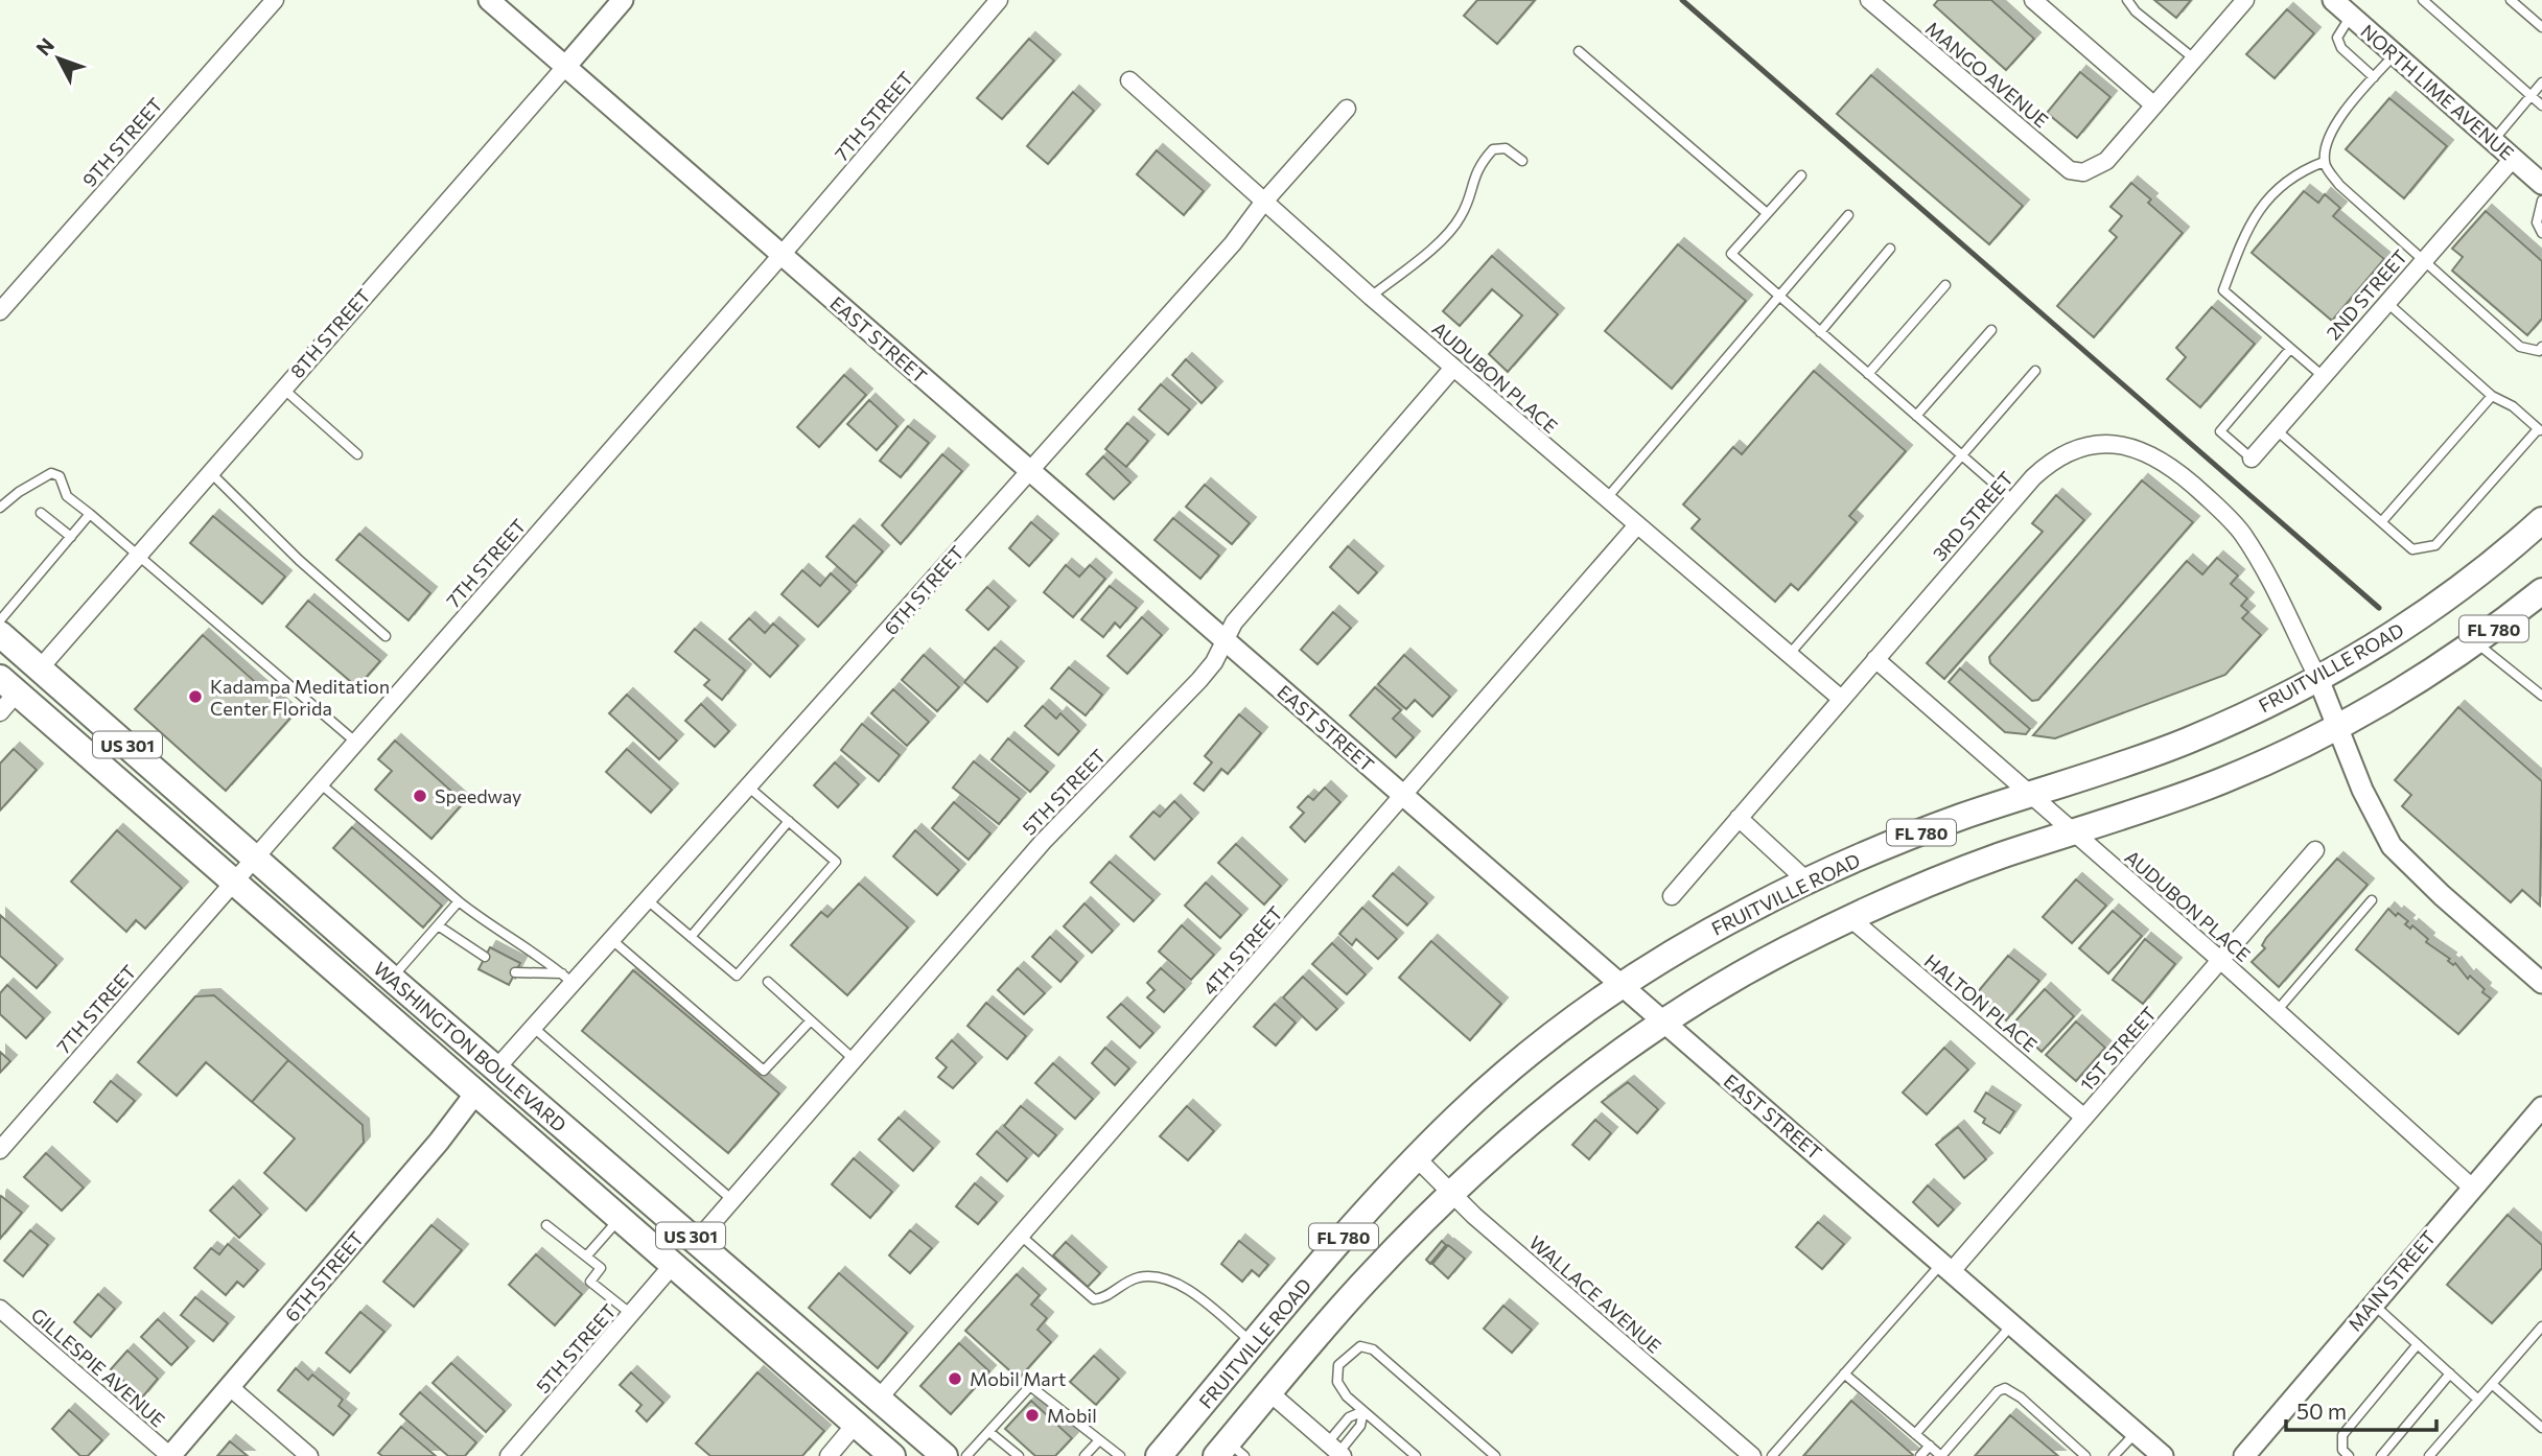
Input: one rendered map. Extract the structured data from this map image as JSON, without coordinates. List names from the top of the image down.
{
  "streets": {
    "main road": [
      "FL 780",
      "FRUITVILLE ROAD",
      "US 301",
      "WASHINGTON BOULEVARD"
    ],
    "street": [
      "MANGO AVENUE",
      "NORTH LIME AVENUE",
      "7TH STREET",
      "9TH STREET",
      "2ND STREET",
      "8TH STREET",
      "EAST STREET",
      "AUDUBON PLACE",
      "3RD STREET",
      "6TH STREET",
      "5TH STREET",
      "4TH STREET",
      "HALTON PLACE",
      "1ST STREET",
      "MAIN STREET",
      "WALLACE AVENUE",
      "GILLESPIE AVENUE"
    ]
  },
  "crossings": [
    ["NORTH LIME AVENUE", "2ND STREET"],
    ["7TH STREET", "EAST STREET"],
    ["7TH STREET", "WASHINGTON BOULEVARD"],
    ["8TH STREET", "EAST STREET"],
    ["8TH STREET", "WASHINGTON BOULEVARD"],
    ["EAST STREET", "6TH STREET"],
    ["EAST STREET", "FL 780"],
    ["EAST STREET", "FRUITVILLE ROAD"],
    ["EAST STREET", "5TH STREET"],
    ["EAST STREET", "4TH STREET"],
    ["EAST STREET", "1ST STREET"],
    ["AUDUBON PLACE", "3RD STREET"],
    ["AUDUBON PLACE", "6TH STREET"],
    ["AUDUBON PLACE", "FL 780"],
    ["AUDUBON PLACE", "FRUITVILLE ROAD"],
    ["AUDUBON PLACE", "5TH STREET"],
    ["AUDUBON PLACE", "4TH STREET"],
    ["AUDUBON PLACE", "1ST STREET"],
    ["AUDUBON PLACE", "MAIN STREET"],
    ["3RD STREET", "FRUITVILLE ROAD"],
    ["6TH STREET", "WASHINGTON BOULEVARD"],
    ["6TH STREET", "GILLESPIE AVENUE"],
    ["FL 780", "HALTON PLACE"],
    ["FL 780", "WALLACE AVENUE"],
    ["FRUITVILLE ROAD", "WALLACE AVENUE"],
    ["5TH STREET", "WASHINGTON BOULEVARD"],
    ["4TH STREET", "WASHINGTON BOULEVARD"],
    ["HALTON PLACE", "1ST STREET"]
  ],
  "places": [
    "Kadampa Meditation Center Florida",
    "Speedway",
    "Mobil Mart",
    "Mobil"
  ],
  "scale_bar": "50 m",
  "north": "top left"
}
